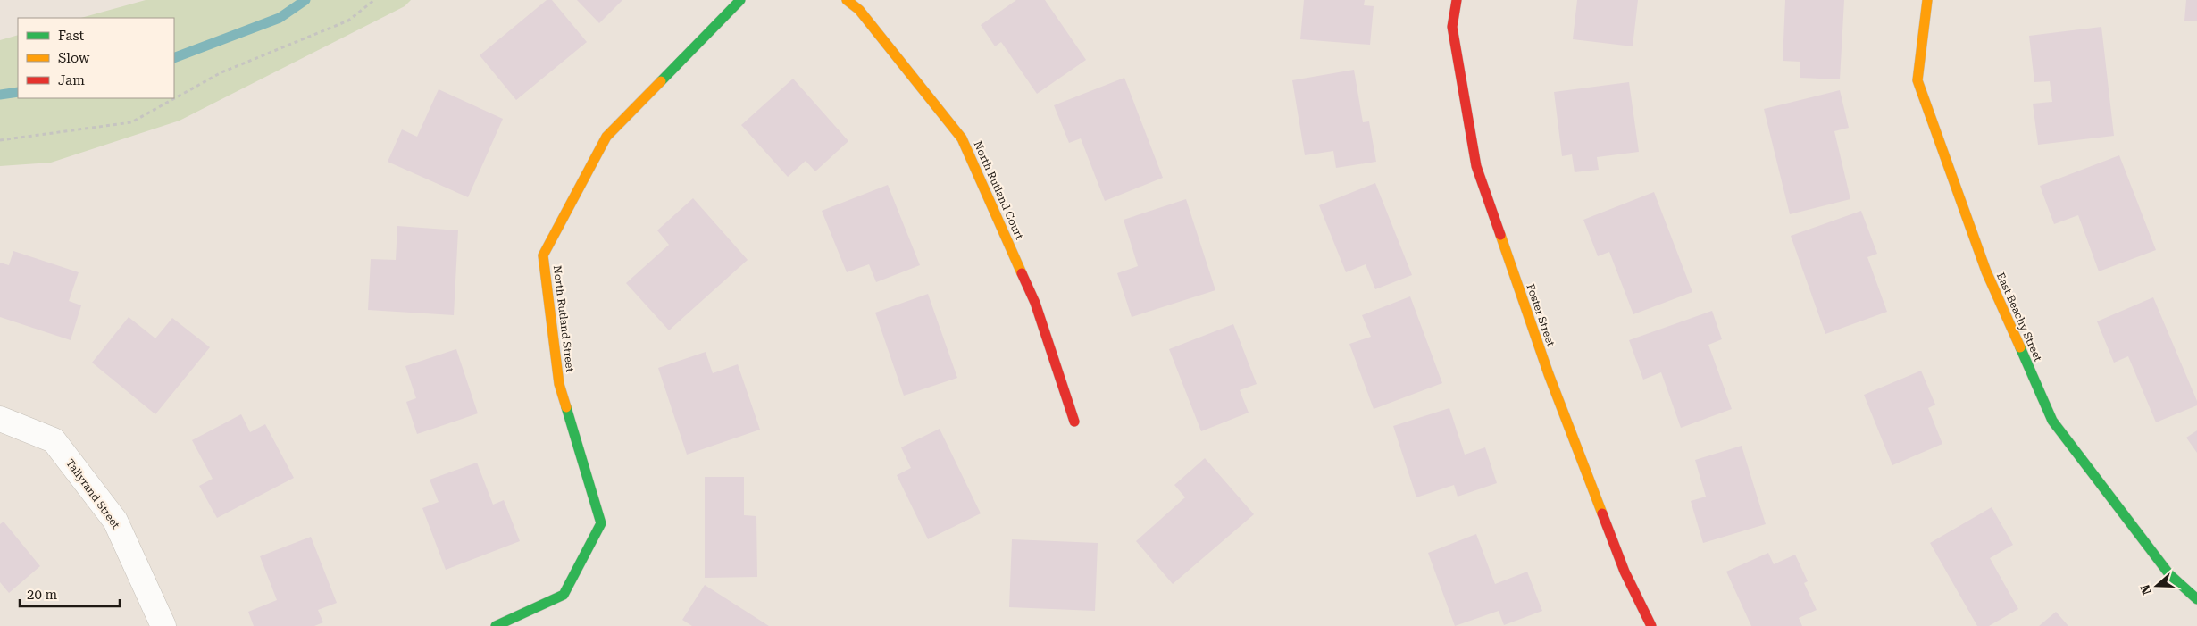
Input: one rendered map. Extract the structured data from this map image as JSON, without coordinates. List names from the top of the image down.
{
  "streets": {
    "street": [
      "North Rutland Court",
      "Foster Street",
      "East Beachy Street",
      "North Rutland Street",
      "Tallyrand Street"
    ]
  },
  "legend": ["Fast", "Slow", "Jam"],
  "scale_bar": "20 m",
  "north": "left"
}
